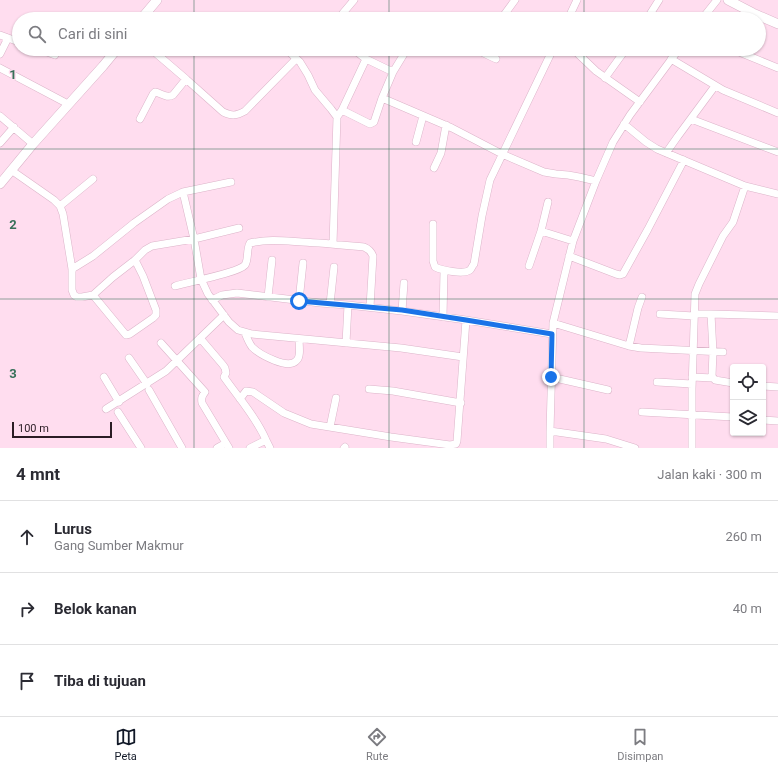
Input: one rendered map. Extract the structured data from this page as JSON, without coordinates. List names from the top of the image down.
{
  "scale_bar": "100 m",
  "page": {
    "search": "Cari di sini",
    "scale": "100 m",
    "heading": ["4 mnt", "Jalan kaki · 300 m"],
    "list": [
      ["Lurus", "Gang Sumber Makmur", "260 m"],
      ["Belok kanan", "40 m"],
      "Tiba di tujuan"
    ],
    "nav": ["Peta", "Rute", "Disimpan"]
  },
  "grid": {
    "rows": ["1", "2", "3"]
  }
}
